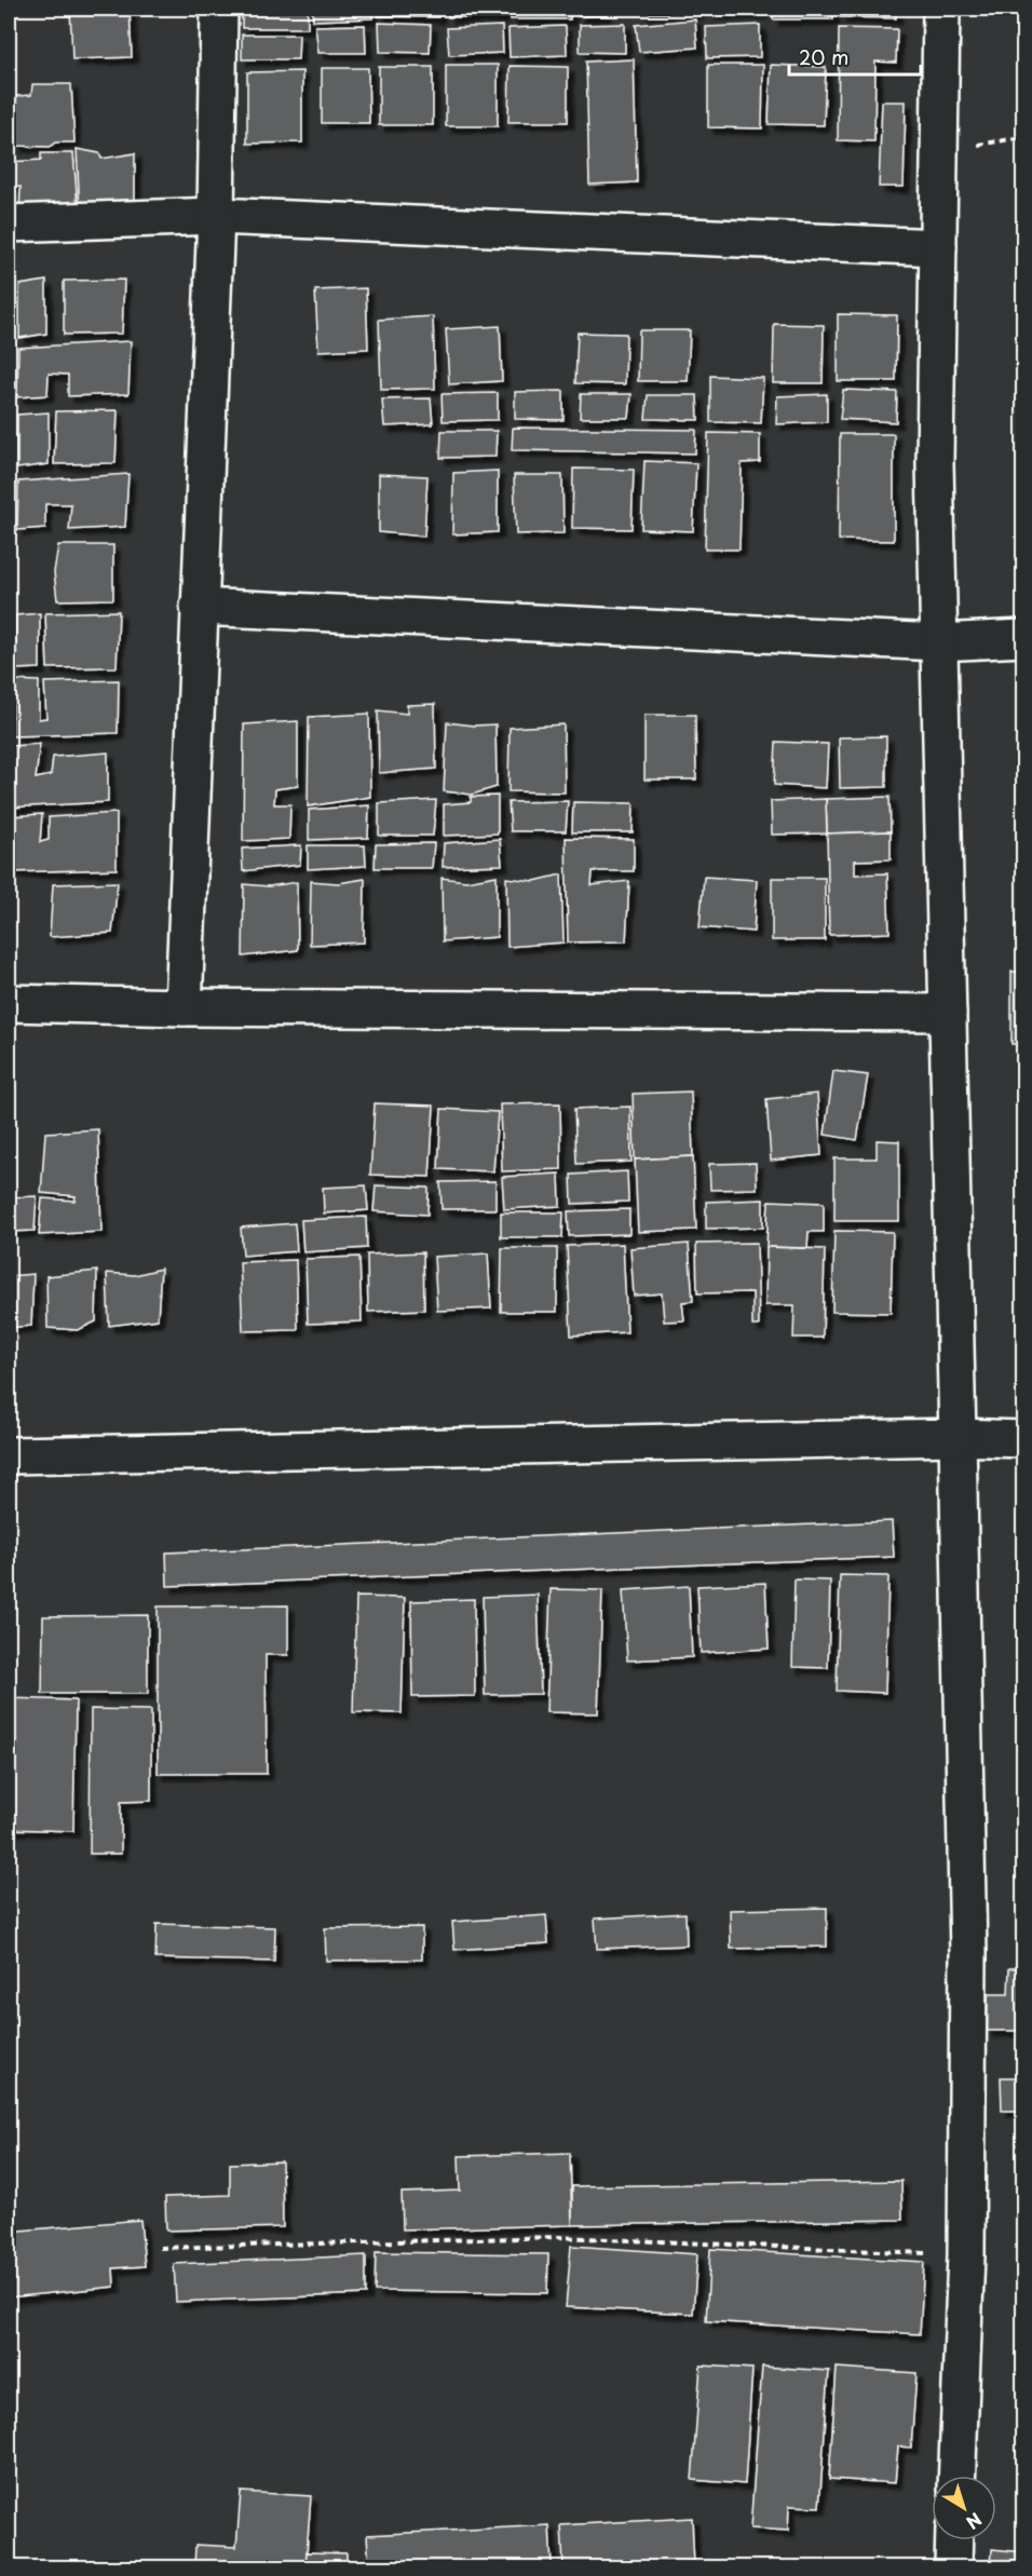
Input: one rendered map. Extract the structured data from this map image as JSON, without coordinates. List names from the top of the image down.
{
  "scale_bar": "20 m",
  "north": "bottom right"
}
